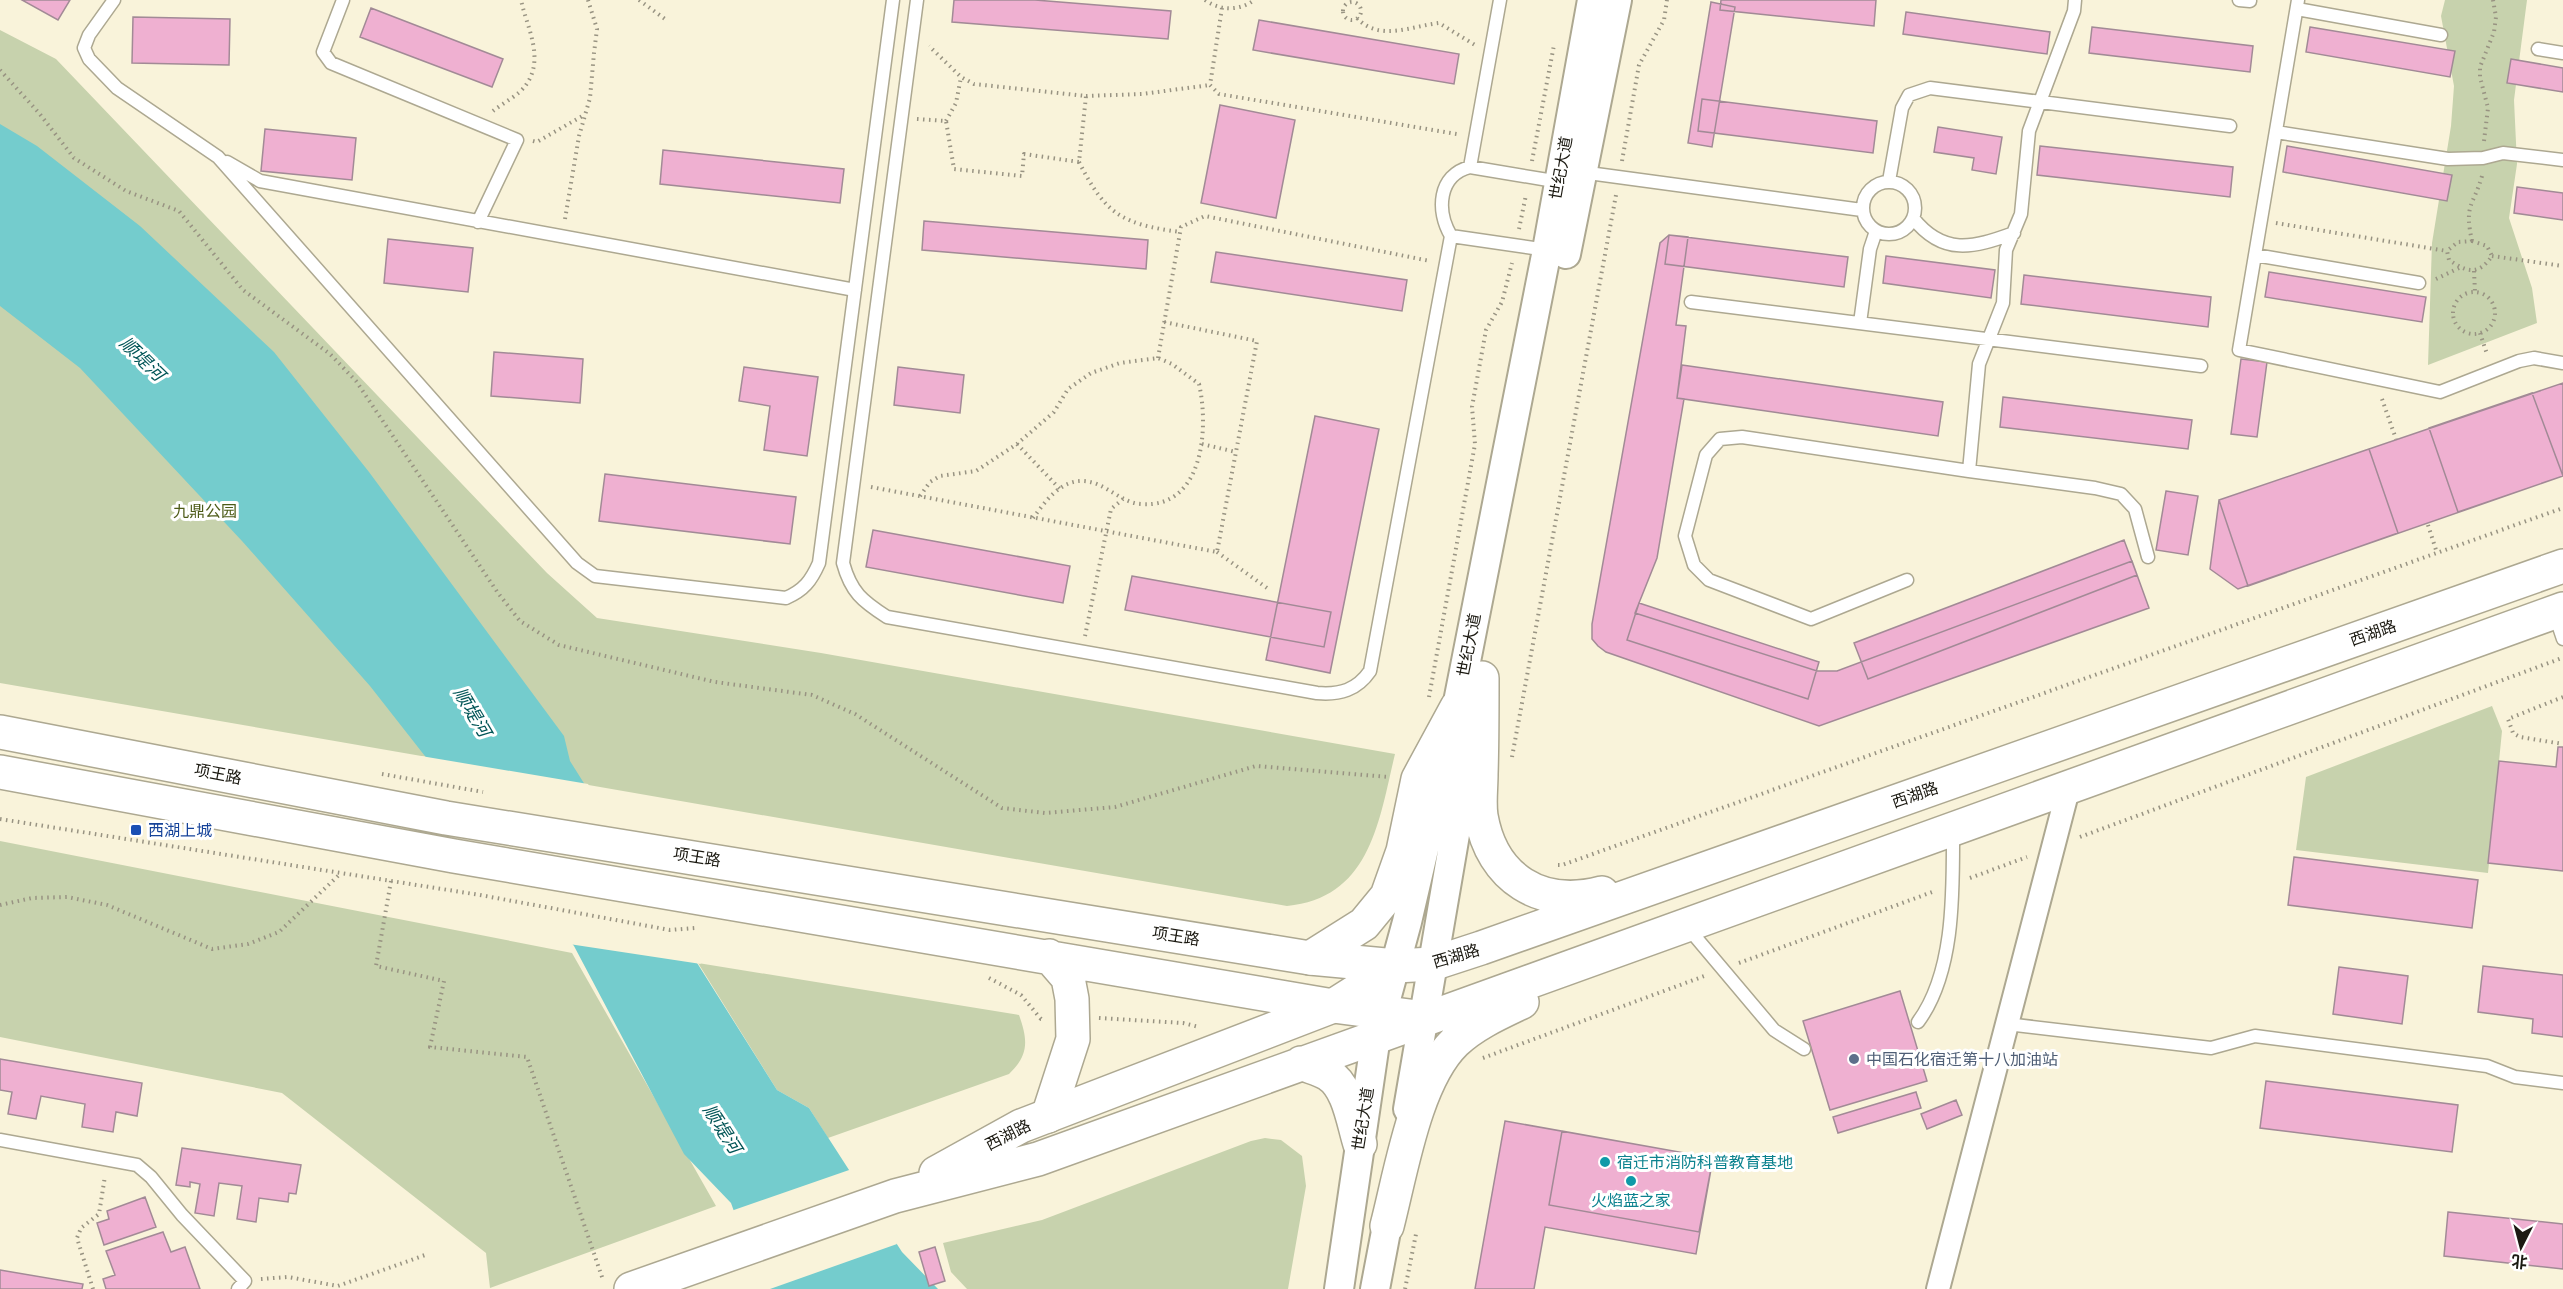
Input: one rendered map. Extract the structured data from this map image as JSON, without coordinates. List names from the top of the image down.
{
  "streets": {
    "main road": ["西湖路", "项王路"],
    "street": ["世纪大道"]
  },
  "crossings": [
    ["世纪大道", "西湖路"],
    ["世纪大道", "项王路"],
    ["西湖路", "项王路"]
  ],
  "water": ["顺堤河"],
  "parks": ["九鼎公园"],
  "places": {
    "transit": ["西湖上城"],
    "other": ["中国石化宿迁第十八加油站", "宿迁市消防科普教育基地", "火焰蓝之家"]
  },
  "north": "bottom"
}
